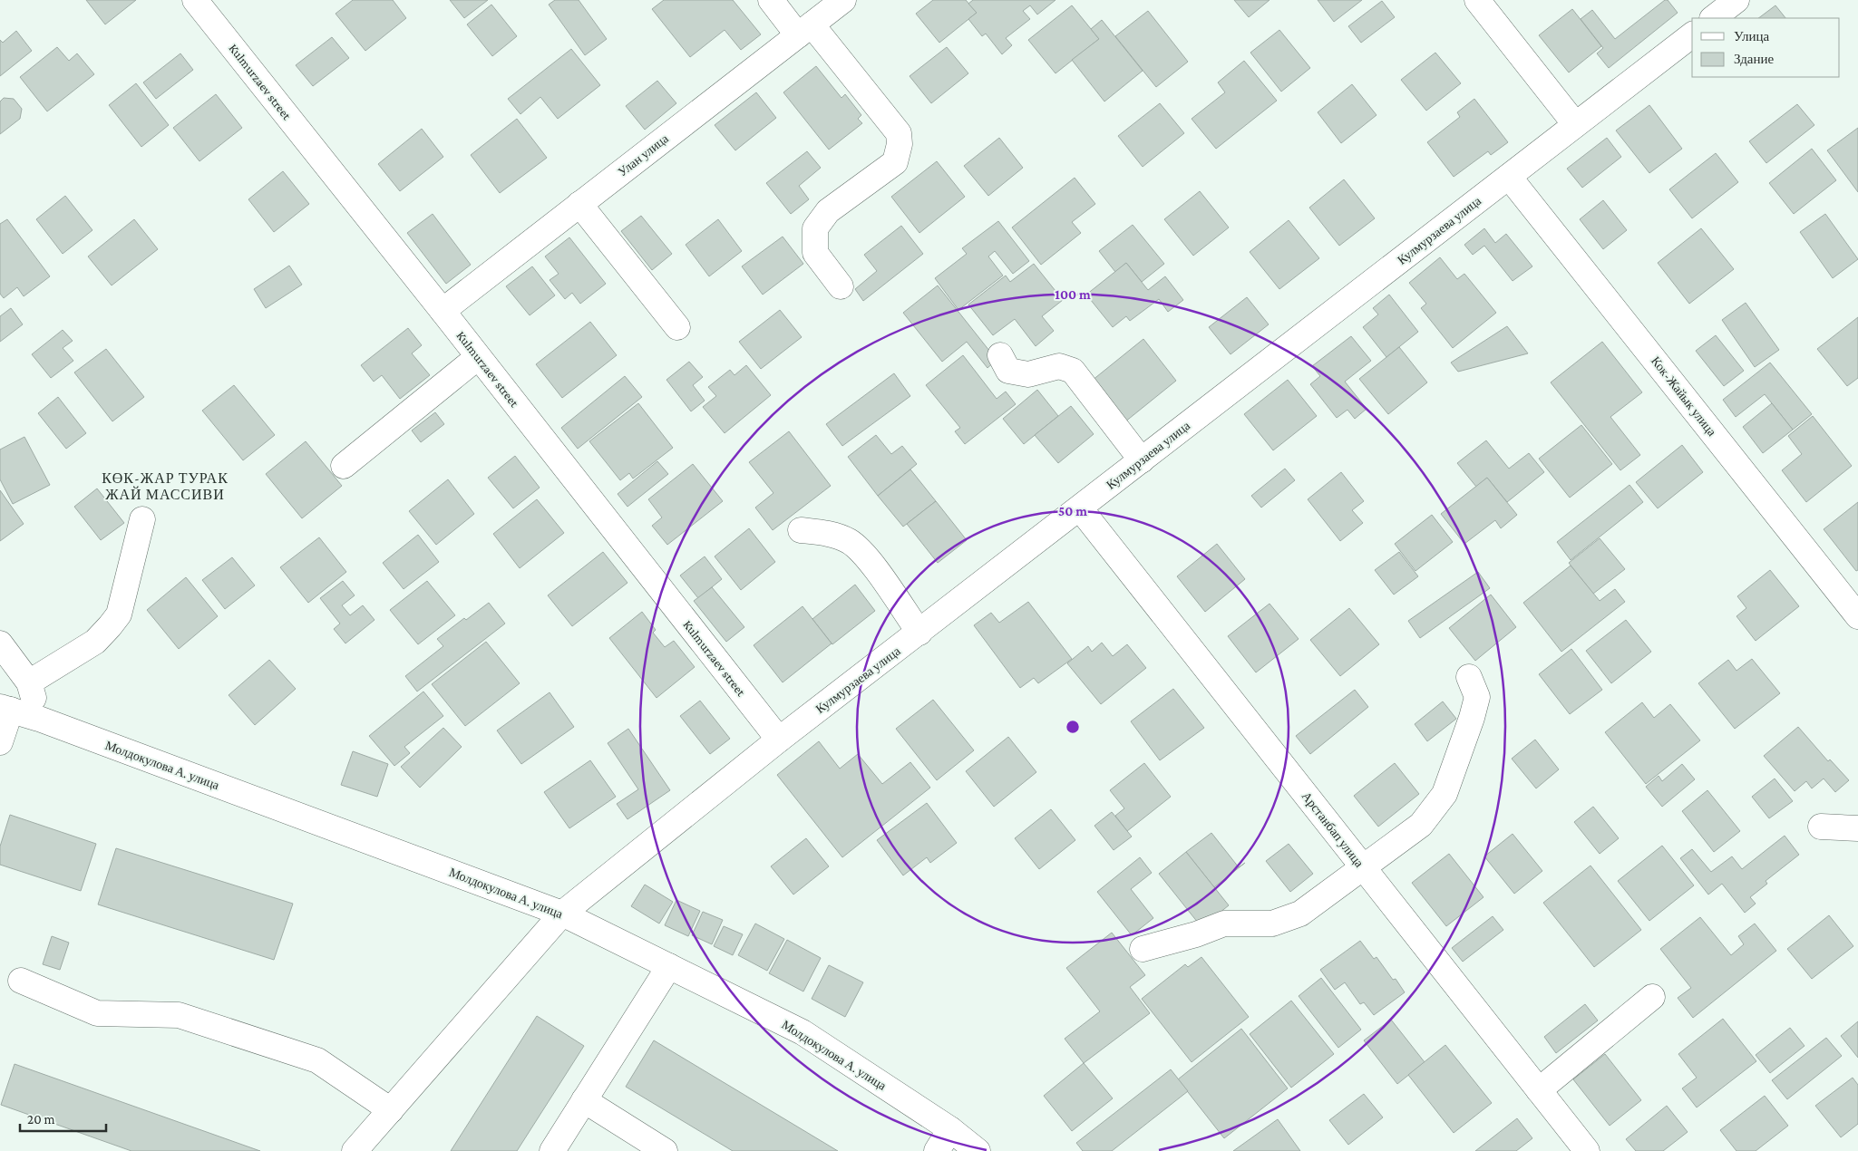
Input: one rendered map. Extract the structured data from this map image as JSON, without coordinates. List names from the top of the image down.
{
  "streets": {
    "street": [
      "Kulmurzaev street",
      "Улан улица",
      "Кулмурзаева улица",
      "Кок-Жайык улица",
      "Молдокулова А. улица",
      "Арстанбап улица"
    ]
  },
  "crossings": [
    ["Kulmurzaev street", "Улан улица"],
    ["Kulmurzaev street", "Кулмурзаева улица"],
    ["Кулмурзаева улица", "Кок-Жайык улица"],
    ["Кулмурзаева улица", "Молдокулова А. улица"],
    ["Кулмурзаева улица", "Арстанбап улица"]
  ],
  "districts": ["КӨК-ЖАР ТУРАК ЖАЙ МАССИВИ"],
  "legend": ["Улица", "Здание"],
  "scale_bar": "20 m",
  "rings": ["100 m", "50 m"]
}
